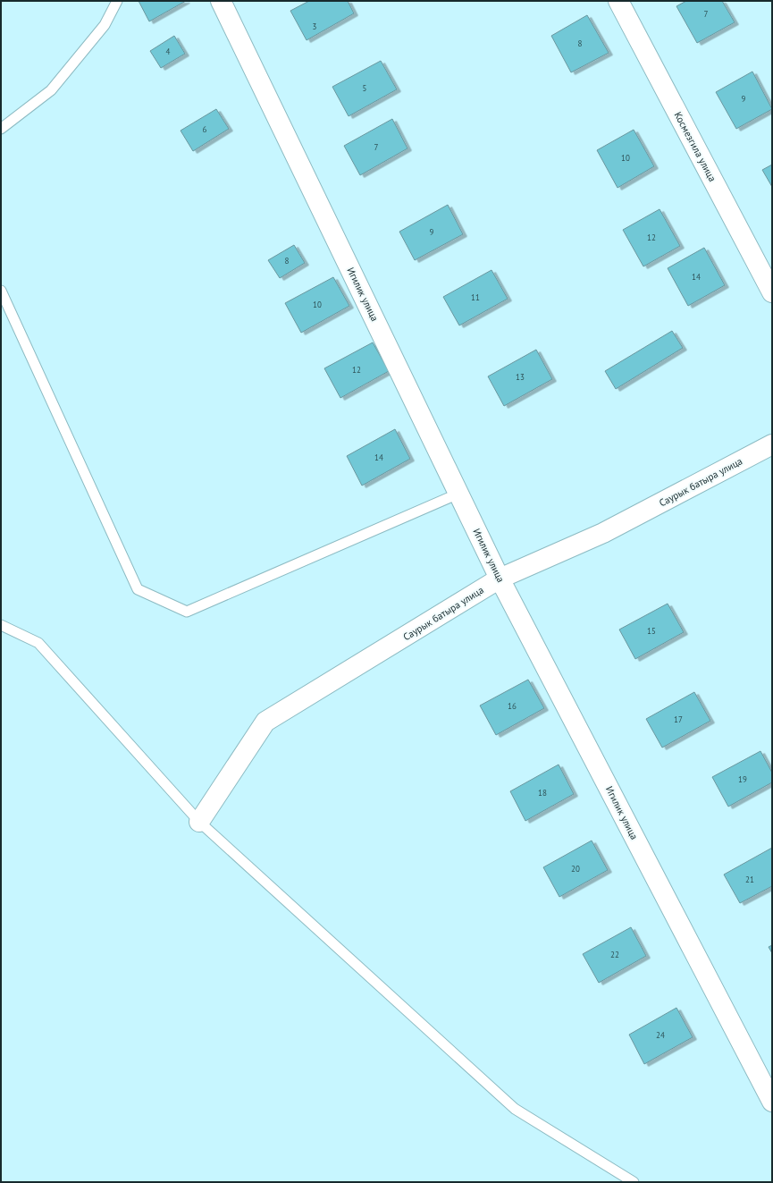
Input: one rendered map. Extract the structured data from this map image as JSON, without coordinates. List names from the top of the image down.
{
  "streets": {
    "street": ["Космезгила улица", "Игилик улица", "Саурык батыра улица"]
  },
  "crossings": [
    ["Игилик улица", "Саурык батыра улица"]
  ],
  "house_numbers": [
    "7",
    "3",
    "8",
    "4",
    "5",
    "9",
    "6",
    "7",
    "10",
    "9",
    "12",
    "8",
    "14",
    "11",
    "10",
    "12",
    "13",
    "14",
    "15",
    "16",
    "17",
    "19",
    "18",
    "20",
    "21",
    "22",
    "24"
  ]
}
